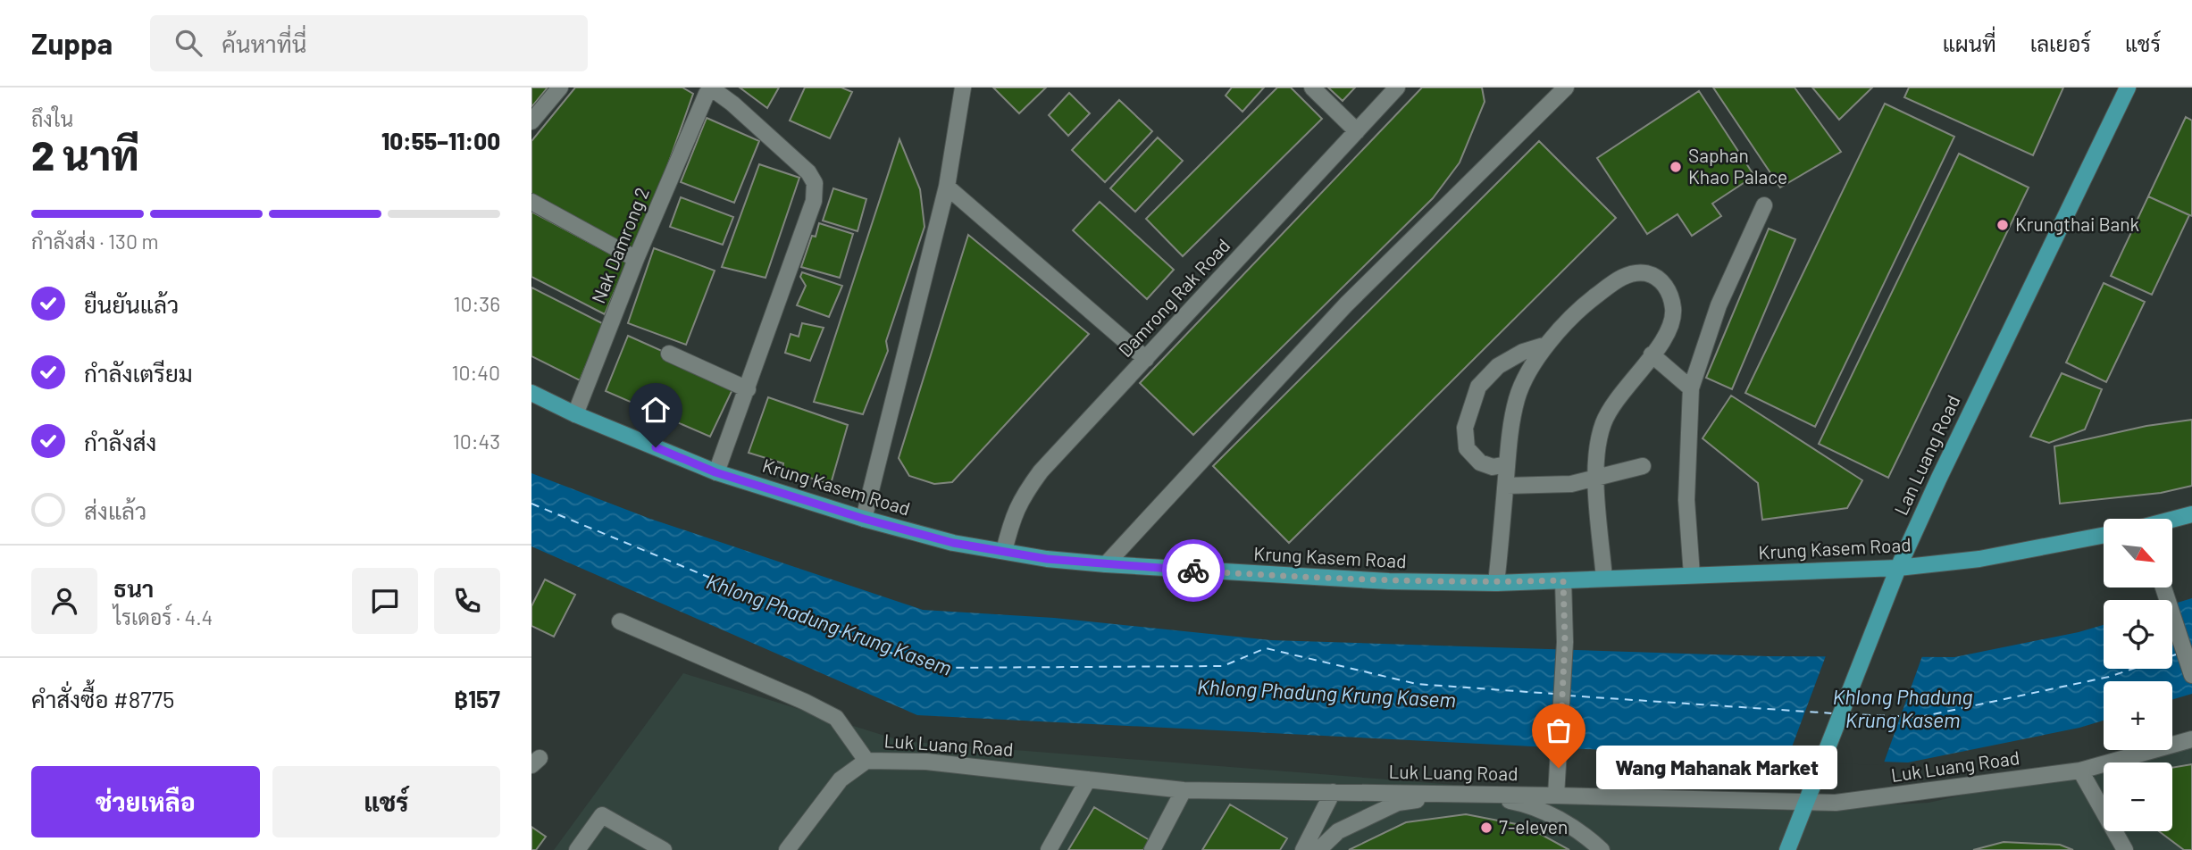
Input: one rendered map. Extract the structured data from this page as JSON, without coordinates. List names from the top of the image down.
{
  "streets": {
    "main road": ["Lan Luang Road", "Krung Kasem Road"],
    "street": ["Nak Damrong 2", "Damrong Rak Road", "Luk Luang Road"]
  },
  "crossings": [
    ["Nak Damrong 2", "Krung Kasem Road"],
    ["Damrong Rak Road", "Krung Kasem Road"],
    ["Lan Luang Road", "Krung Kasem Road"],
    ["Lan Luang Road", "Luk Luang Road"]
  ],
  "water": ["Khlong Phadung Krung Kasem"],
  "places": [
    "Saphan Khao Palace",
    "Krungthai Bank",
    "Wang Mahanak Market",
    "7-eleven"
  ],
  "north": "bottom right",
  "page": {
    "header": "Zuppa",
    "search": "ค้นหาที่นี่",
    "nav": ["แผนที่", "เลเยอร์", "แชร์"],
    "heading": ["2 นาที", "ถึงใน", "10:55–11:00"],
    "panel": [
      "ธนา",
      "ไรเดอร์ · 4.4",
      "คำสั่งซื้อ #8775",
      "฿157"
    ],
    "bar": "กำลังส่ง · 130 m",
    "list": [
      ["ยืนยันแล้ว", "10:36"],
      ["กำลังเตรียม", "10:40"],
      ["กำลังส่ง", "10:43"],
      "ส่งแล้ว"
    ],
    "map_buttons": ["+", "−"],
    "bubble": "Wang Mahanak Market",
    "buttons": ["ช่วยเหลือ", "แชร์"]
  }
}
